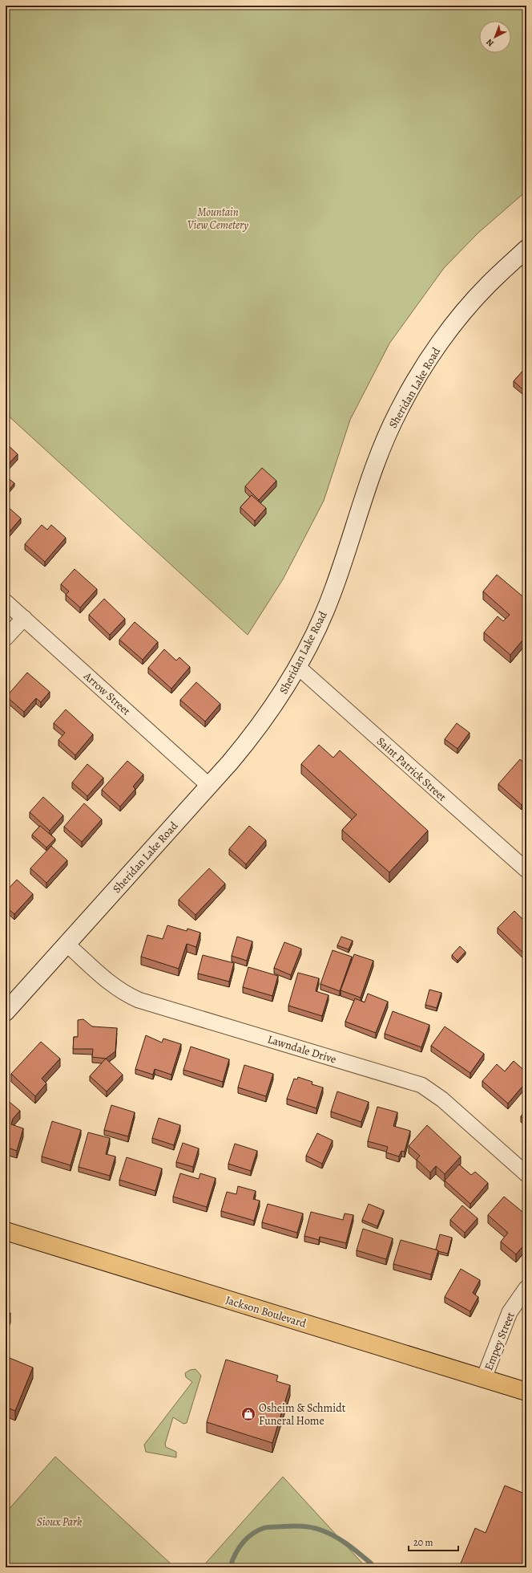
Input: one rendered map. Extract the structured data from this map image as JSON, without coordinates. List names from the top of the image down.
{
  "streets": {
    "main road": ["Sheridan Lake Road", "Jackson Boulevard"],
    "street": [
      "Arrow Street",
      "Saint Patrick Street",
      "Lawndale Drive",
      "Empey Street"
    ]
  },
  "crossings": [
    ["Sheridan Lake Road", "Arrow Street"],
    ["Sheridan Lake Road", "Saint Patrick Street"],
    ["Sheridan Lake Road", "Lawndale Drive"],
    ["Jackson Boulevard", "Empey Street"]
  ],
  "parks": ["Mountain View Cemetery", "Sioux Park"],
  "places": {
    "shop": ["Osheim & Schmidt Funeral Home"]
  },
  "scale_bar": "20 m",
  "north": "bottom left"
}
